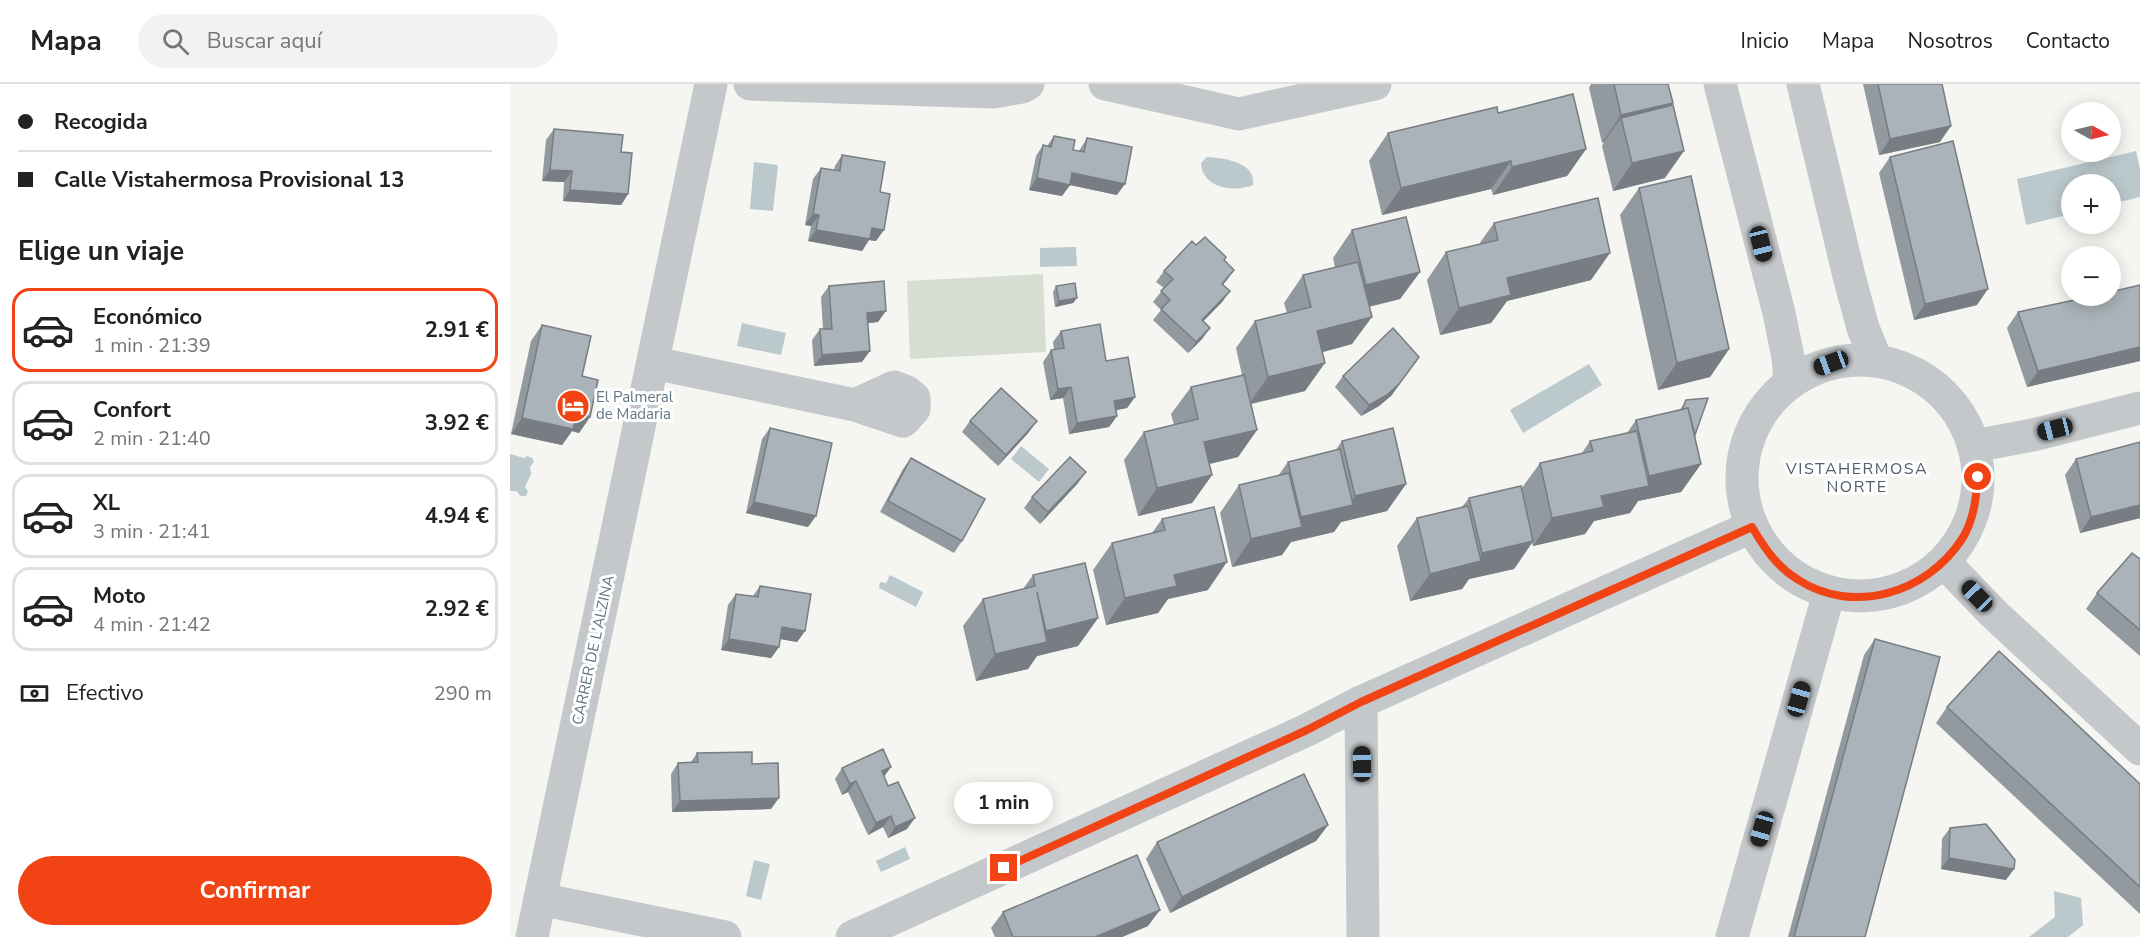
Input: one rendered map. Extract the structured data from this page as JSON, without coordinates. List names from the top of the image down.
{
  "streets": {
    "street": ["CARRER DE L'ALZINA"]
  },
  "districts": ["VISTAHERMOSA NORTE"],
  "places": {
    "hotel": ["El Palmeral de Madaria"]
  },
  "north": "right",
  "page": {
    "header": "Mapa",
    "search": "Buscar aquí",
    "nav": [
      "Inicio",
      "Mapa",
      "Nosotros",
      "Contacto"
    ],
    "banner": ["Recogida", "Calle Vistahermosa Provisional 13"],
    "map_buttons": ["+", "−"],
    "heading": "Elige un viaje",
    "list": [
      {
        "name": "Económico",
        "note": "1 min · 21:39",
        "value": "2.91 €"
      },
      {
        "name": "Confort",
        "note": "2 min · 21:40",
        "value": "3.92 €"
      },
      {
        "name": "XL",
        "note": "3 min · 21:41",
        "value": "4.94 €"
      },
      {
        "name": "Moto",
        "note": "4 min · 21:42",
        "value": "2.92 €"
      }
    ],
    "pay": ["Efectivo", "290 m"],
    "bubble": "1 min",
    "buttons": "Confirmar"
  }
}
